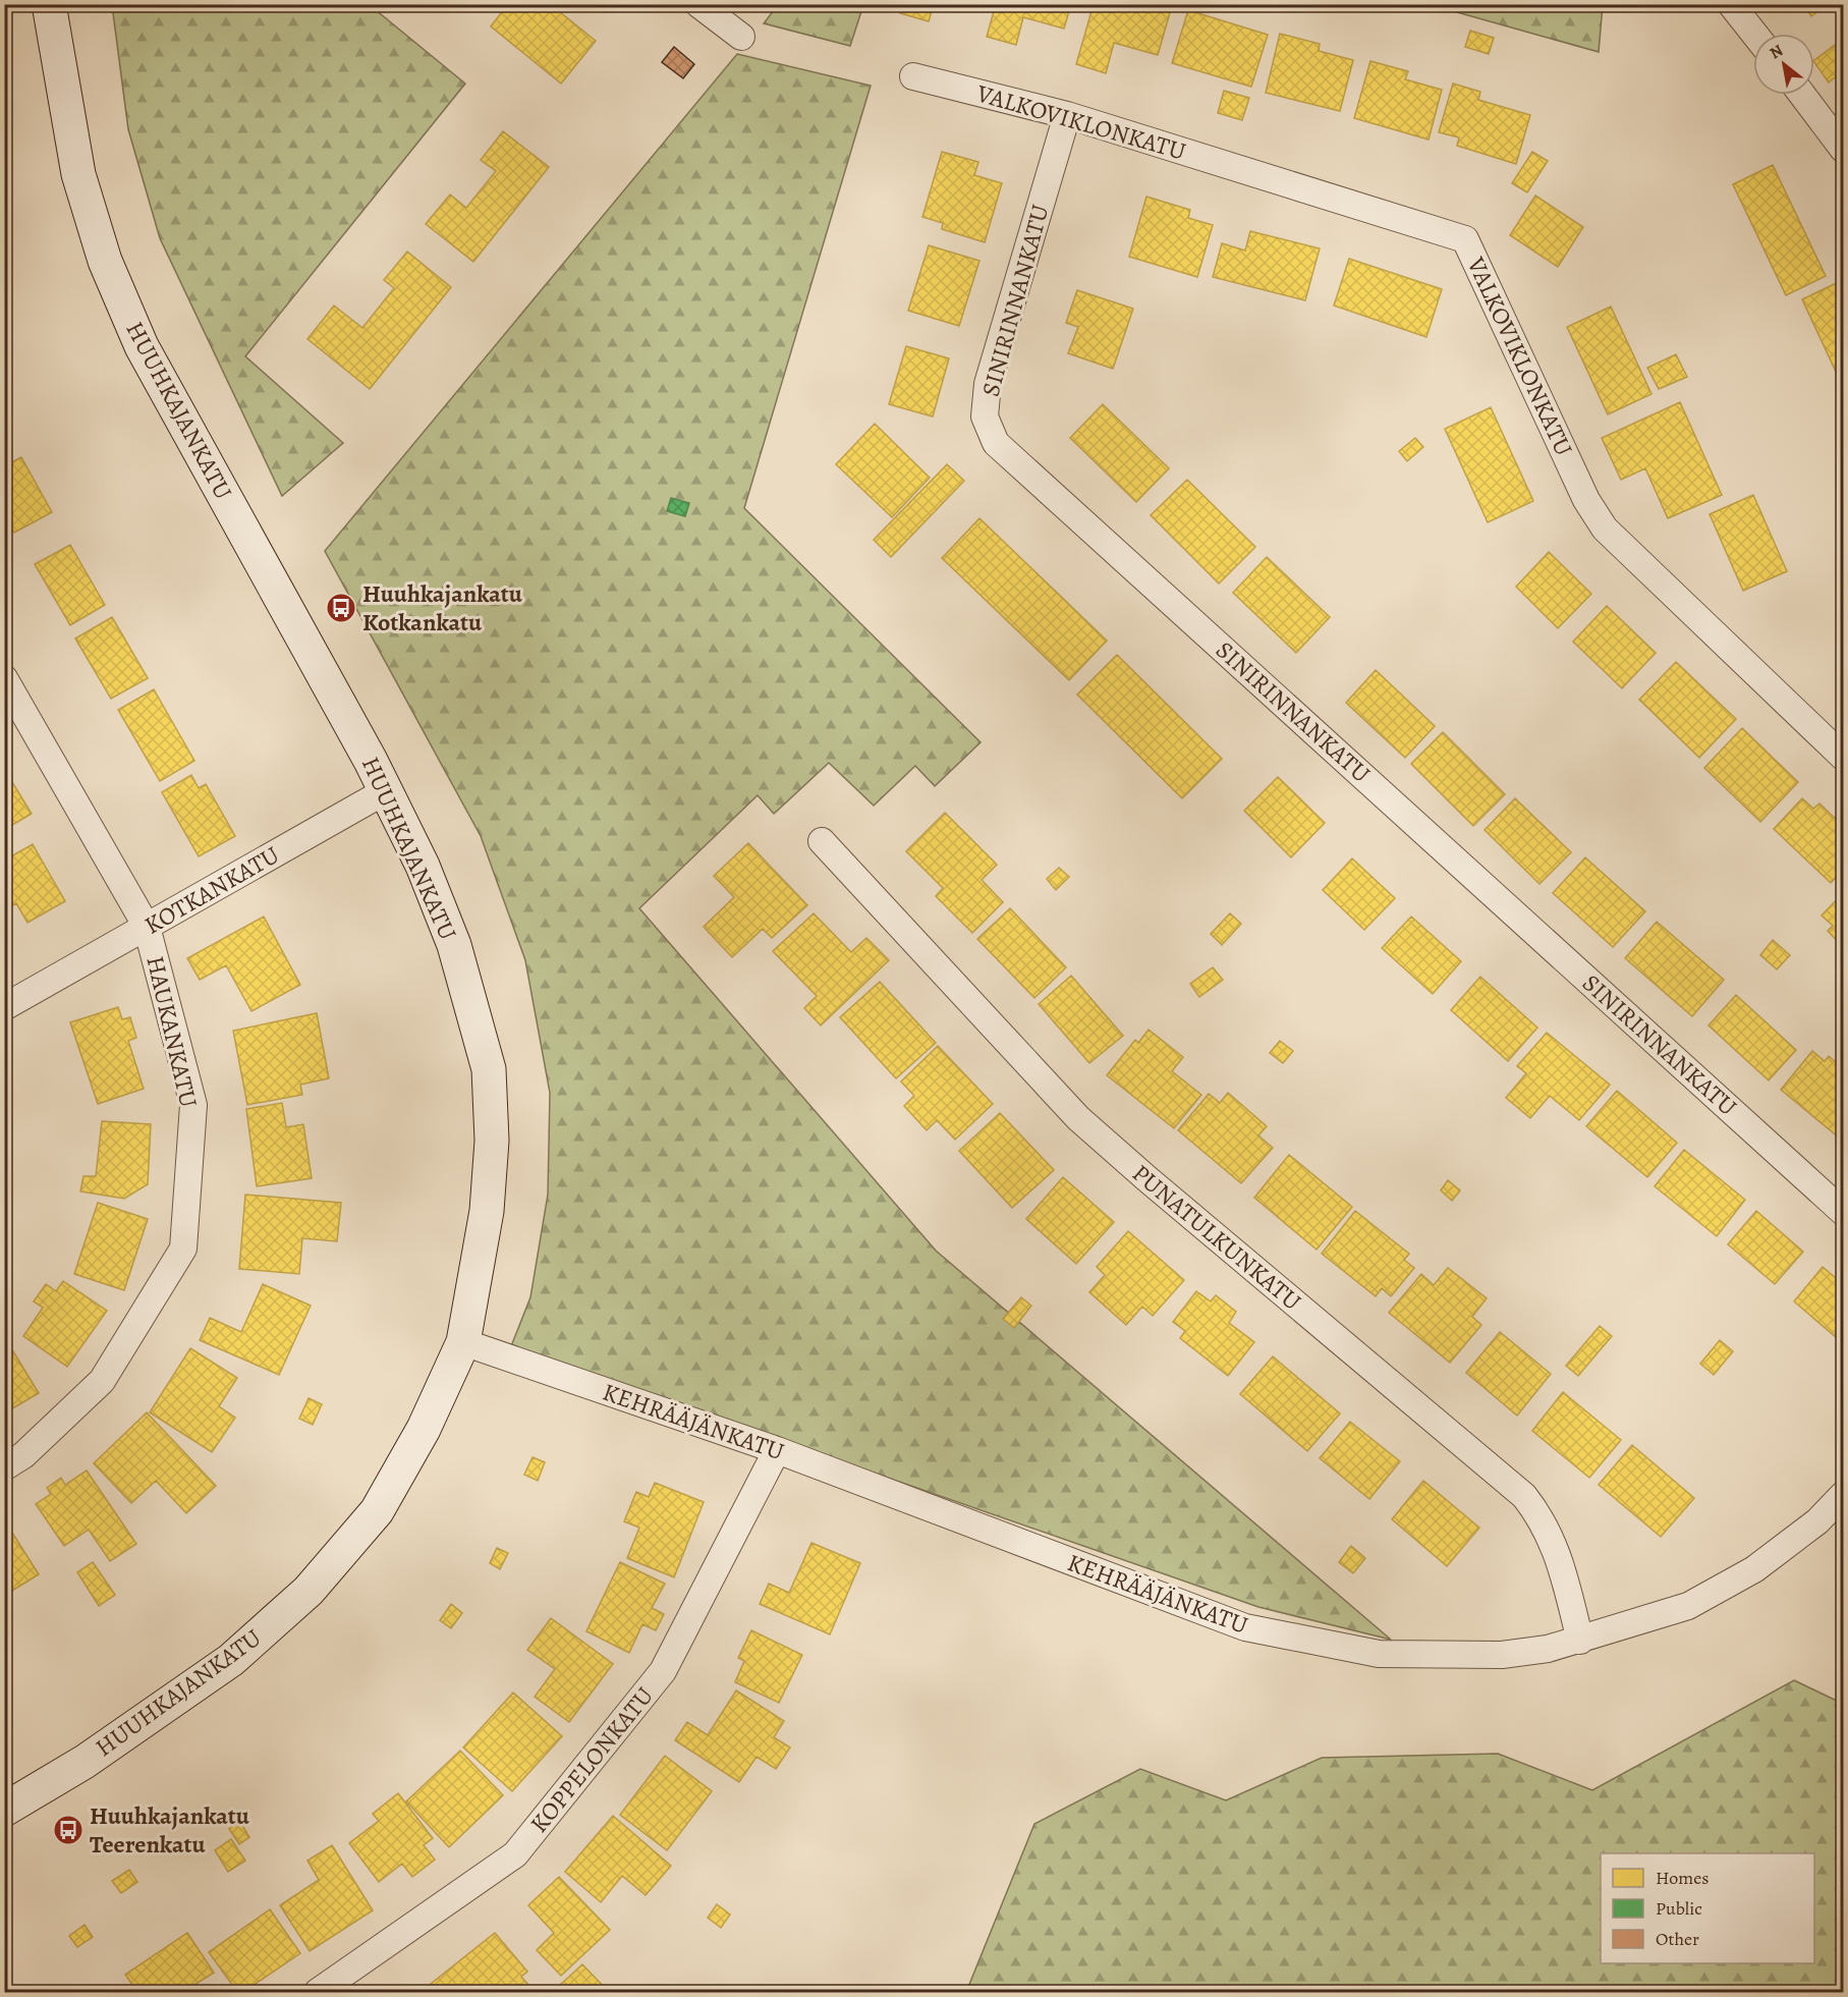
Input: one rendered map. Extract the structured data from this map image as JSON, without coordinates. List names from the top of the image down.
{
  "streets": {
    "street": [
      "VALKOVIKLONKATU",
      "SINIRINNANKATU",
      "HUUHKAJANKATU",
      "KOTKANKATU",
      "HAUKANKATU",
      "PUNATULKUNKATU",
      "KEHRÄÄJÄNKATU",
      "KOPPELONKATU"
    ]
  },
  "crossings": [
    ["VALKOVIKLONKATU", "SINIRINNANKATU"],
    ["HUUHKAJANKATU", "KOTKANKATU"],
    ["HUUHKAJANKATU", "KEHRÄÄJÄNKATU"],
    ["KOTKANKATU", "HAUKANKATU"],
    ["PUNATULKUNKATU", "KEHRÄÄJÄNKATU"],
    ["KEHRÄÄJÄNKATU", "KOPPELONKATU"]
  ],
  "places": {
    "bus stop": ["Huuhkajankatu Kotkankatu", "Huuhkajankatu Teerenkatu"]
  },
  "legend": ["Homes", "Public", "Other"],
  "north": "top left"
}
